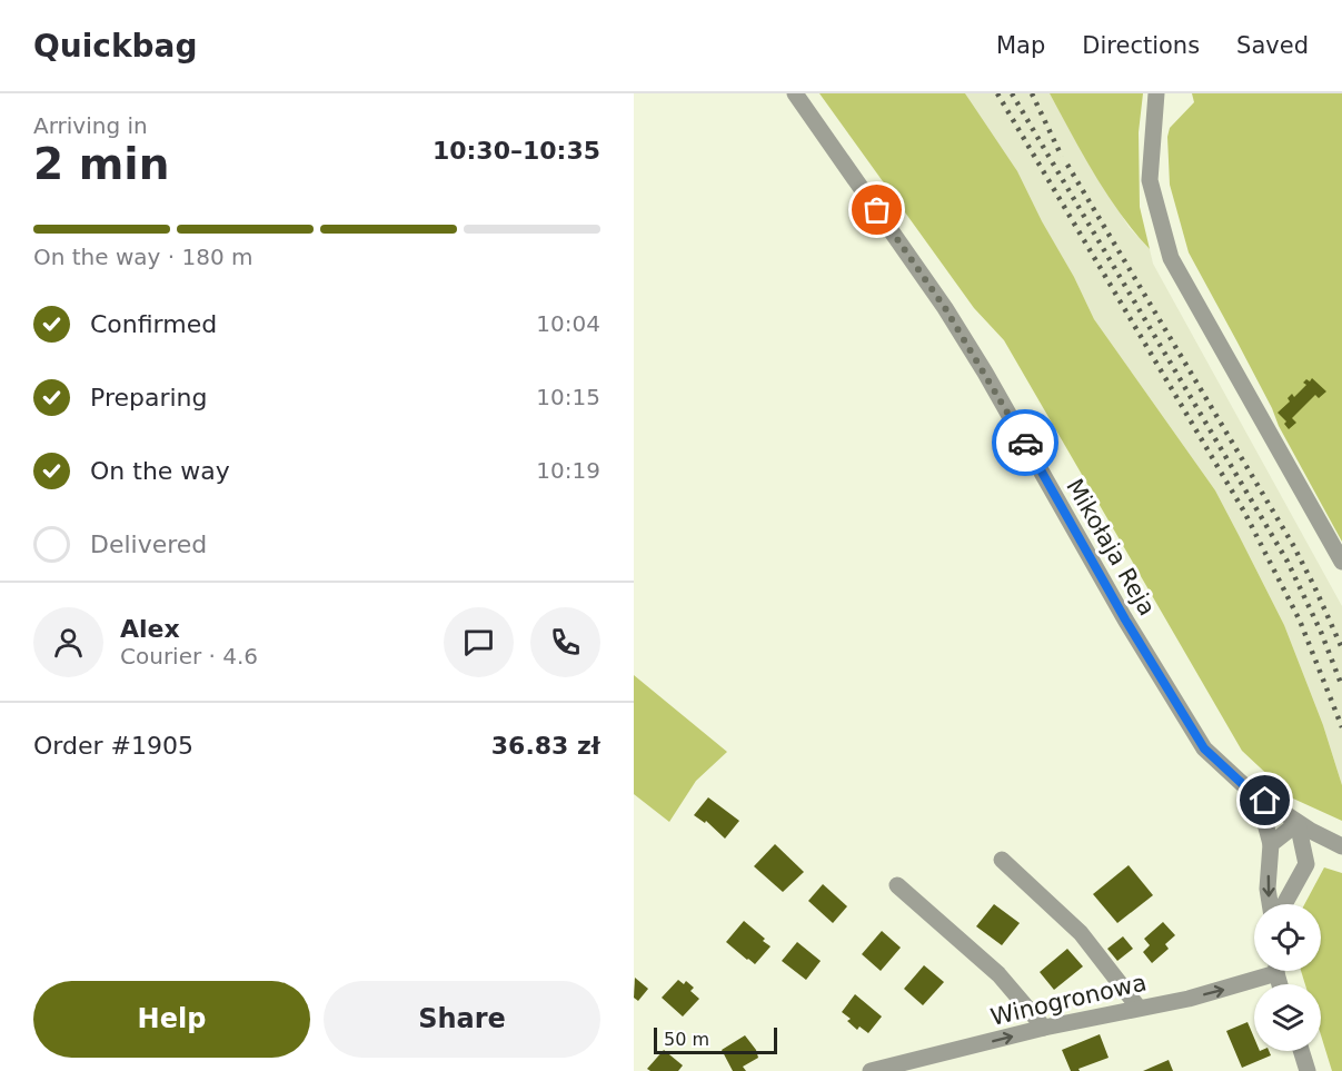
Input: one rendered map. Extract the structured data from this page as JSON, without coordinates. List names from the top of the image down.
{
  "streets": {
    "street": ["Mikołaja Reja", "Winogronowa"]
  },
  "one_way": ["Winogronowa"],
  "scale_bar": "50 m",
  "page": {
    "header": "Quickbag",
    "nav": ["Map", "Directions", "Saved"],
    "heading": ["2 min", "Arriving in", "10:30–10:35"],
    "panel": [
      "Alex",
      "Courier · 4.6",
      "Order #1905",
      "36.83 zł"
    ],
    "bar": "On the way · 180 m",
    "list": [
      ["Confirmed", "10:04"],
      ["Preparing", "10:15"],
      ["On the way", "10:19"],
      "Delivered"
    ],
    "buttons": ["Help", "Share"],
    "scale": "50 m"
  }
}
